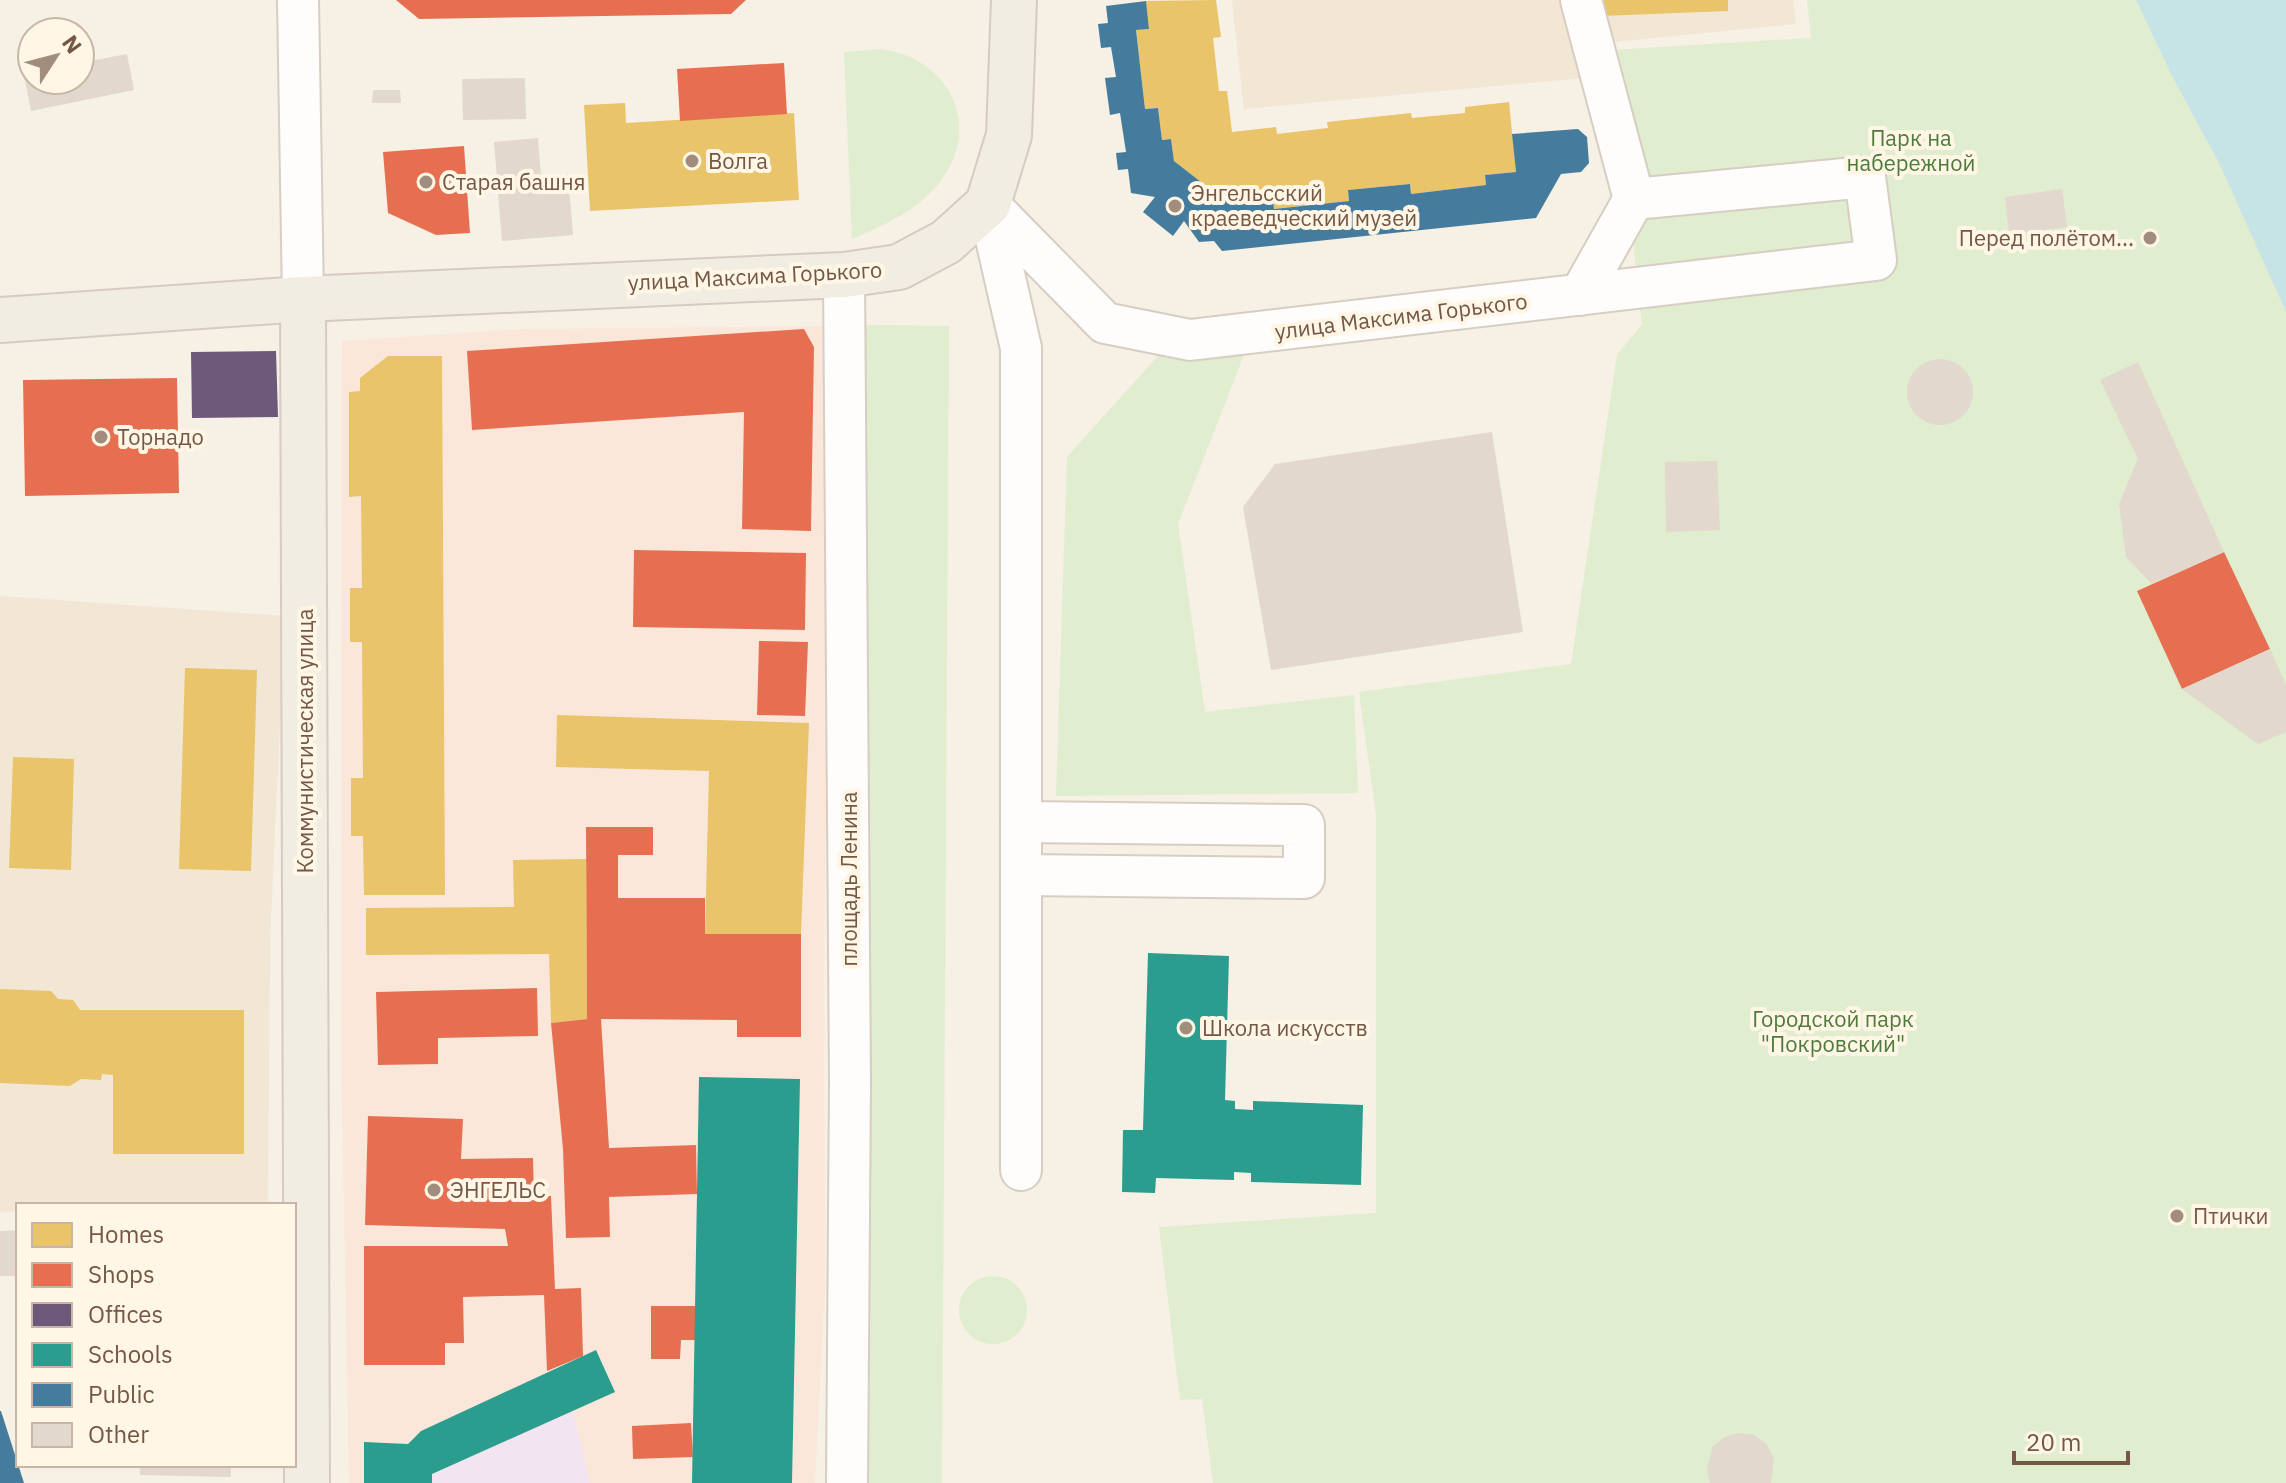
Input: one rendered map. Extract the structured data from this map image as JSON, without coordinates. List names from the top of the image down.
{
  "streets": {
    "main road": ["улица Максима Горького", "Коммунистическая улица"],
    "street": ["площадь Ленина"]
  },
  "crossings": [
    ["улица Максима Горького", "Коммунистическая улица"],
    ["улица Максима Горького", "площадь Ленина"]
  ],
  "parks": ["Парк на набережной", "Городской парк \"Покровский\""],
  "places": [
    "Волга",
    "Старая башня",
    "Энгельсский краеведческий музей",
    "Перед полётом...",
    "Торнадо",
    "Школа искусств",
    "ЭНГЕЛЬС",
    "Птички"
  ],
  "legend": [
    "Homes",
    "Shops",
    "Offices",
    "Schools",
    "Public",
    "Other"
  ],
  "scale_bar": "20 m",
  "north": "top right"
}
